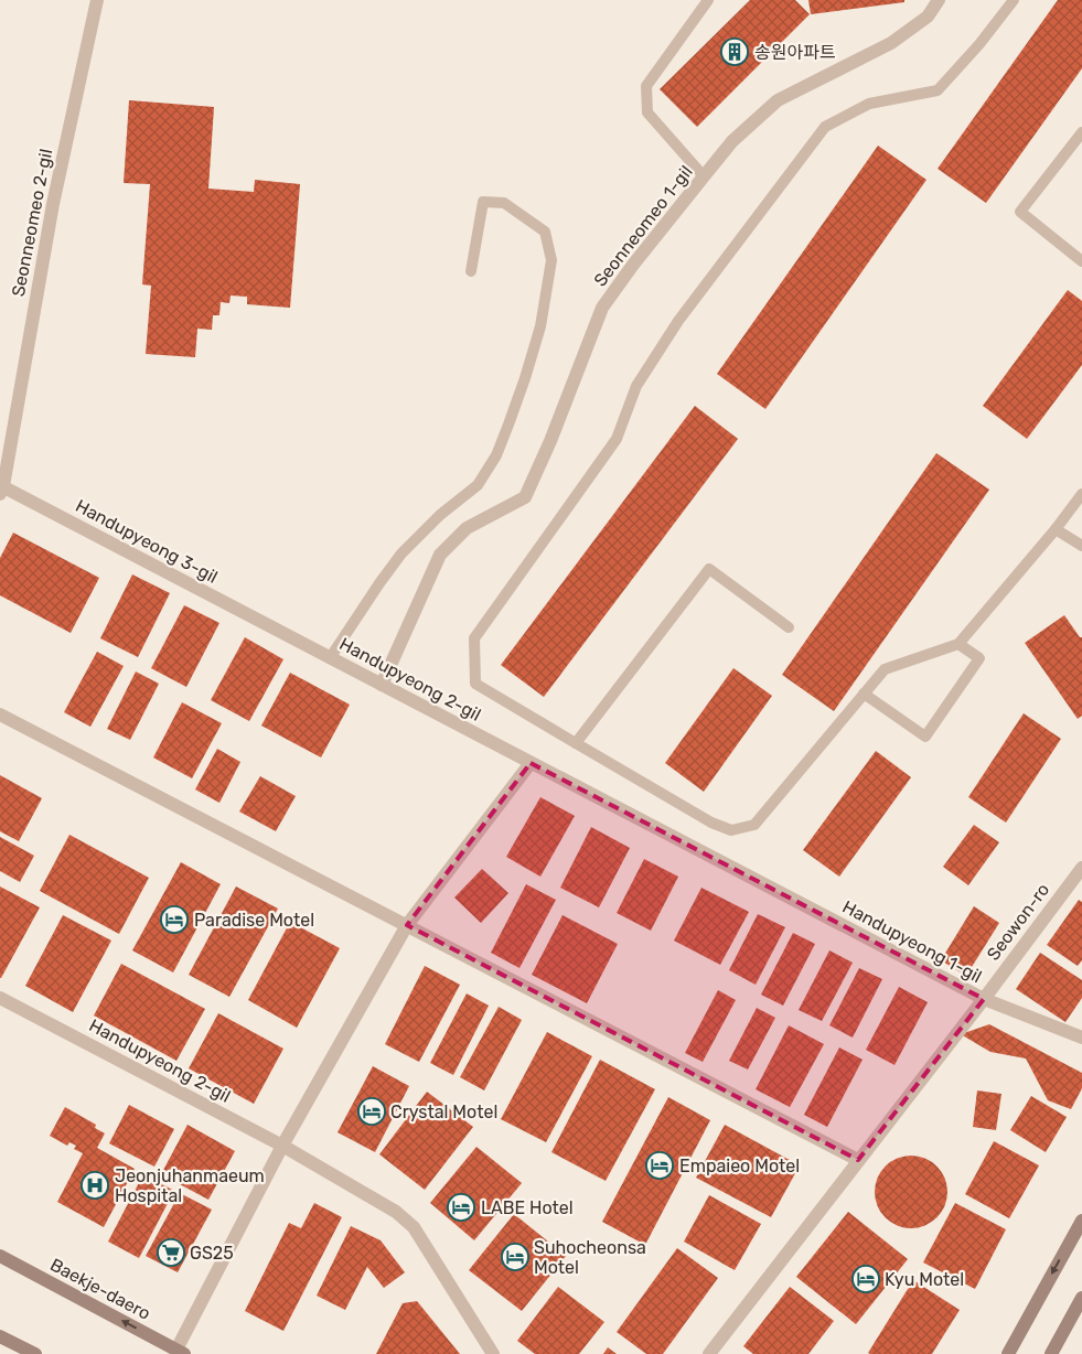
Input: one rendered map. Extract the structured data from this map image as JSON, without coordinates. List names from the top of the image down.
{
  "streets": {
    "street": [
      "Seonneomeo 2-gil",
      "Seonneomeo 1-gil",
      "Handupyeong 3-gil",
      "Handupyeong 2-gil",
      "Seowon-ro",
      "Handupyeong 1-gil",
      "Baekje-daero"
    ]
  },
  "crossings": [
    ["Seonneomeo 2-gil", "Handupyeong 3-gil"],
    ["Seonneomeo 1-gil", "Handupyeong 2-gil"],
    ["Handupyeong 3-gil", "Handupyeong 2-gil"],
    ["Handupyeong 2-gil", "Handupyeong 1-gil"],
    ["Seowon-ro", "Handupyeong 1-gil"]
  ],
  "one_way": ["Baekje-daero"],
  "places": {
    "building": ["송원아파트"],
    "hotel": [
      "Paradise Motel",
      "Crystal Motel",
      "Empaieo Motel",
      "LABE Hotel",
      "Suhocheonsa Motel",
      "Kyu Motel"
    ],
    "hospital": ["Jeonjuhanmaeum Hospital"],
    "supermarket": ["GS25"]
  }
}
